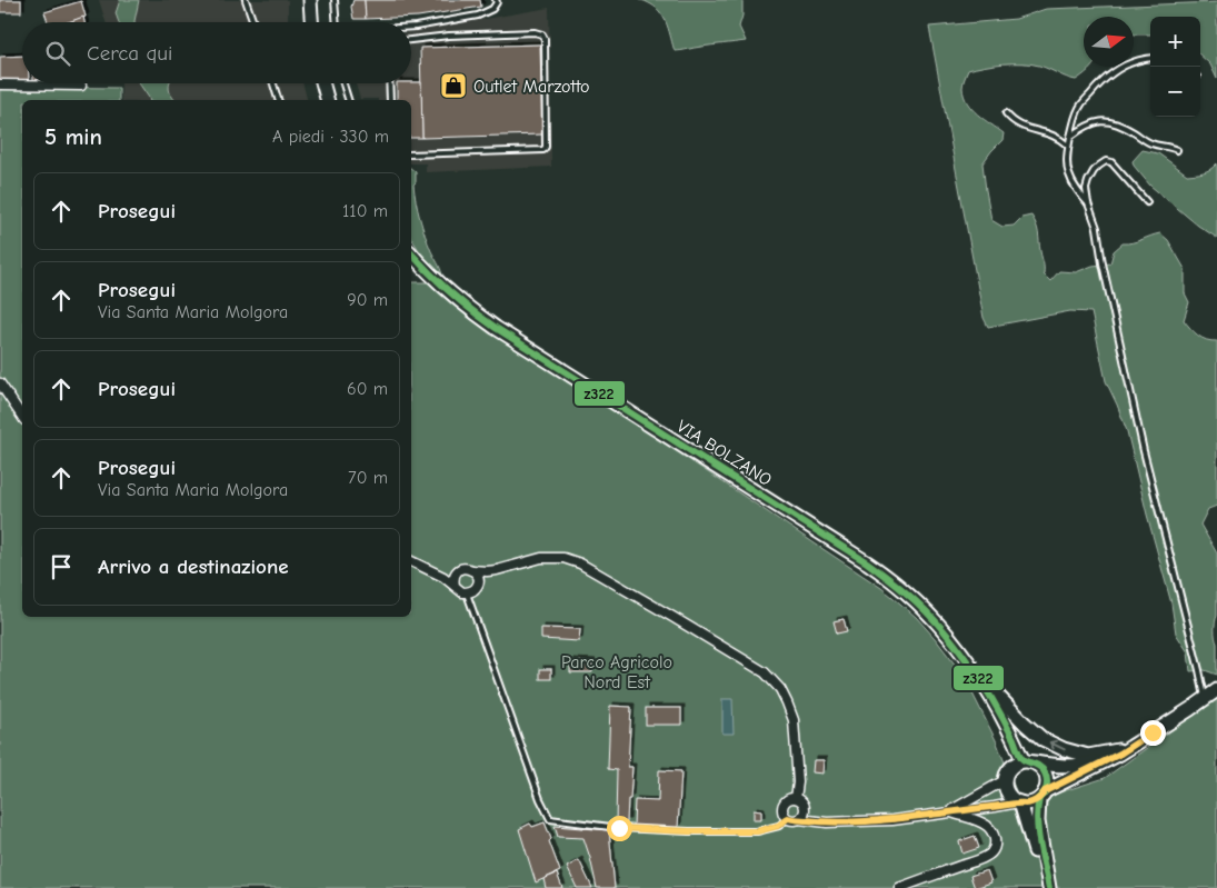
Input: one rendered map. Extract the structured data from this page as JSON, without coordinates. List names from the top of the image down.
{
  "streets": {
    "street": ["VIA BOLZANO"]
  },
  "parks": ["Parco Agricolo Nord Est"],
  "places": {
    "shop": ["Outlet Marzotto"]
  },
  "lines": ["transit line z322"],
  "north": "right",
  "page": {
    "map_buttons": ["+", "−"],
    "search": "Cerca qui",
    "heading": ["5 min", "A piedi · 330 m"],
    "list": [
      ["Prosegui", "110 m"],
      ["Prosegui", "Via Santa Maria Molgora", "90 m"],
      ["Prosegui", "60 m"],
      ["Prosegui", "Via Santa Maria Molgora", "70 m"],
      "Arrivo a destinazione"
    ]
  }
}
